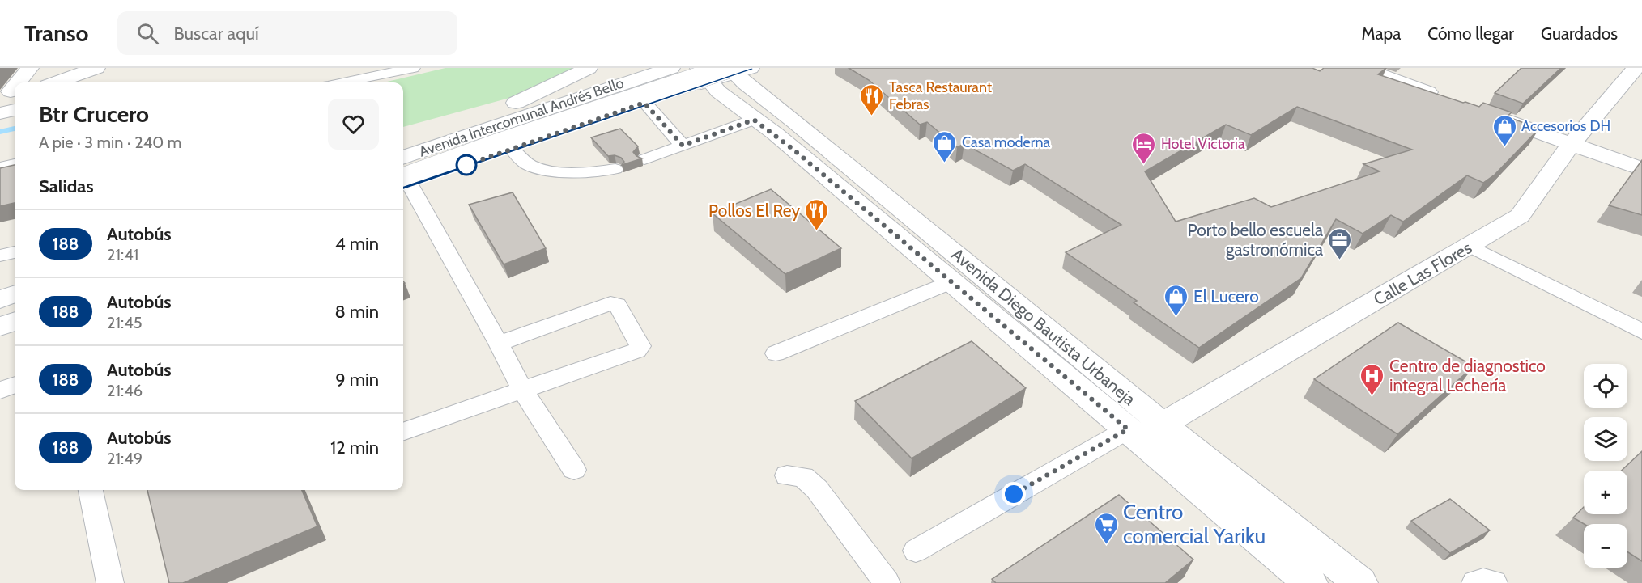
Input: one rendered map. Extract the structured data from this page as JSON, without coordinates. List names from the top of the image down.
{
  "streets": {
    "street": ["Avenida Intercomunal Andrés Bello", "Calle Las Flores", "Avenida Diego Bautista Urbaneja"]
  },
  "crossings": [
    ["Avenida Intercomunal Andrés Bello", "Avenida Diego Bautista Urbaneja"],
    ["Calle Las Flores", "Avenida Diego Bautista Urbaneja"]
  ],
  "places": {
    "restaurant": ["Tasca Restaurant Febras", "Pollos El Rey"],
    "shop": ["Accesorios DH", "Casa moderna", "El Lucero"],
    "hotel": ["Hotel Victoria"],
    "office": ["Porto bello escuela gastronómica"],
    "hospital": ["Centro de diagnostico integral Lechería"],
    "supermarket": ["Centro comercial Yariku"]
  },
  "lines": ["bus line 188"],
  "page": {
    "header": "Transo",
    "search": "Buscar aquí",
    "nav": ["Mapa", "Cómo llegar", "Guardados"],
    "heading": [
      ["Btr Crucero", "A pie · 3 min · 240 m"],
      "Salidas"
    ],
    "list": [
      {
        "mark": "188",
        "name": "Autobús",
        "note": "21:41",
        "value": "4 min"
      },
      {
        "mark": "188",
        "name": "Autobús",
        "note": "21:45",
        "value": "8 min"
      },
      {
        "mark": "188",
        "name": "Autobús",
        "note": "21:46",
        "value": "9 min"
      },
      {
        "mark": "188",
        "name": "Autobús",
        "note": "21:49",
        "value": "12 min"
      }
    ],
    "map_buttons": ["+", "−"]
  }
}
